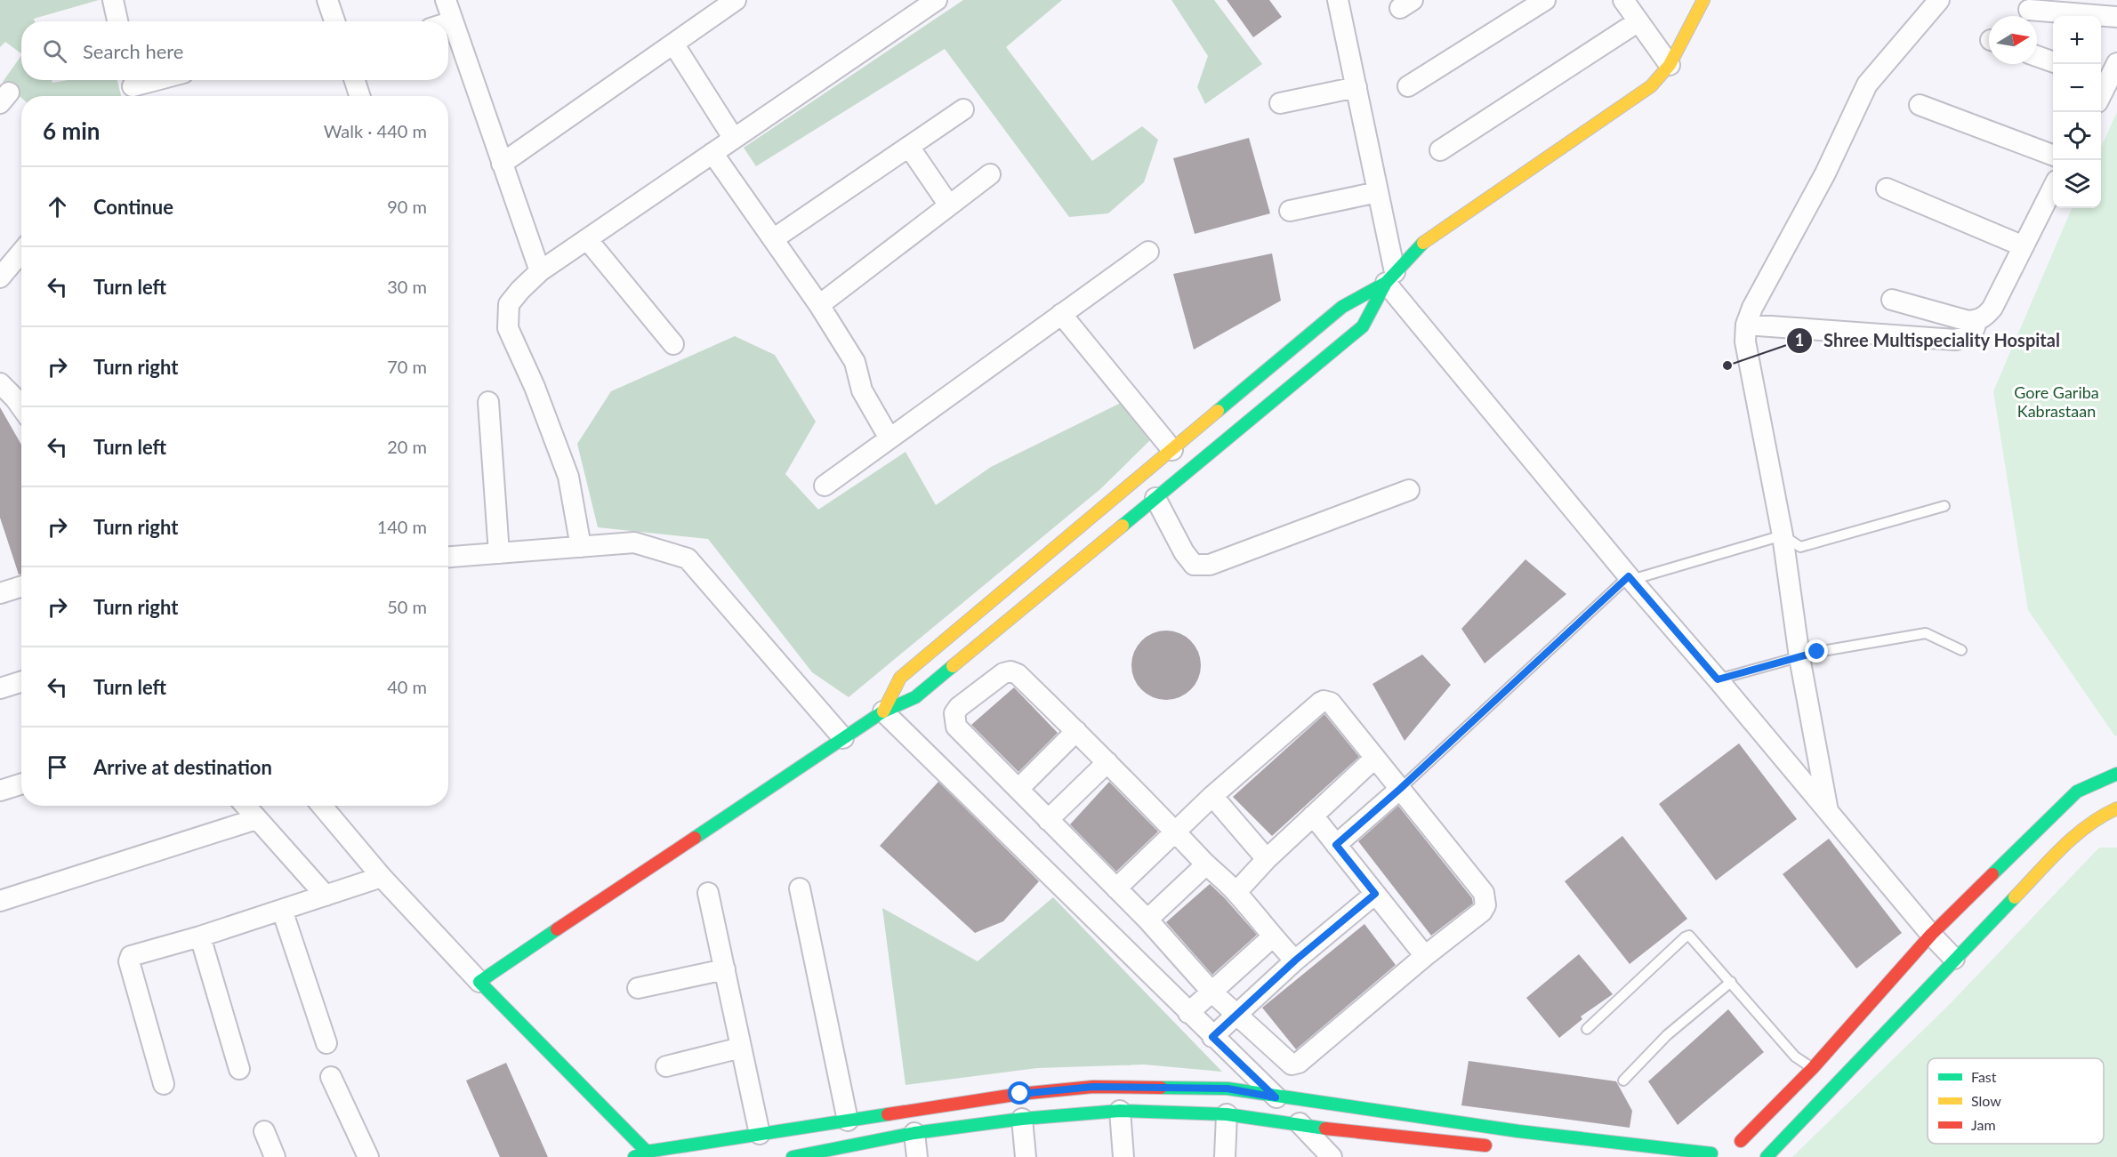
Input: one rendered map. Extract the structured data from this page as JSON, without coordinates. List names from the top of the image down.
{
  "parks": ["Gore Gariba Kabrastaan"],
  "places": ["Shree Multispeciality Hospital"],
  "legend": ["Fast", "Slow", "Jam"],
  "north": "right",
  "page": {
    "map_buttons": ["+", "−"],
    "search": "Search here",
    "heading": ["6 min", "Walk · 440 m"],
    "list": [
      ["Continue", "90 m"],
      ["Turn left", "30 m"],
      ["Turn right", "70 m"],
      ["Turn left", "20 m"],
      ["Turn right", "140 m"],
      ["Turn right", "50 m"],
      ["Turn left", "40 m"],
      "Arrive at destination"
    ]
  }
}
